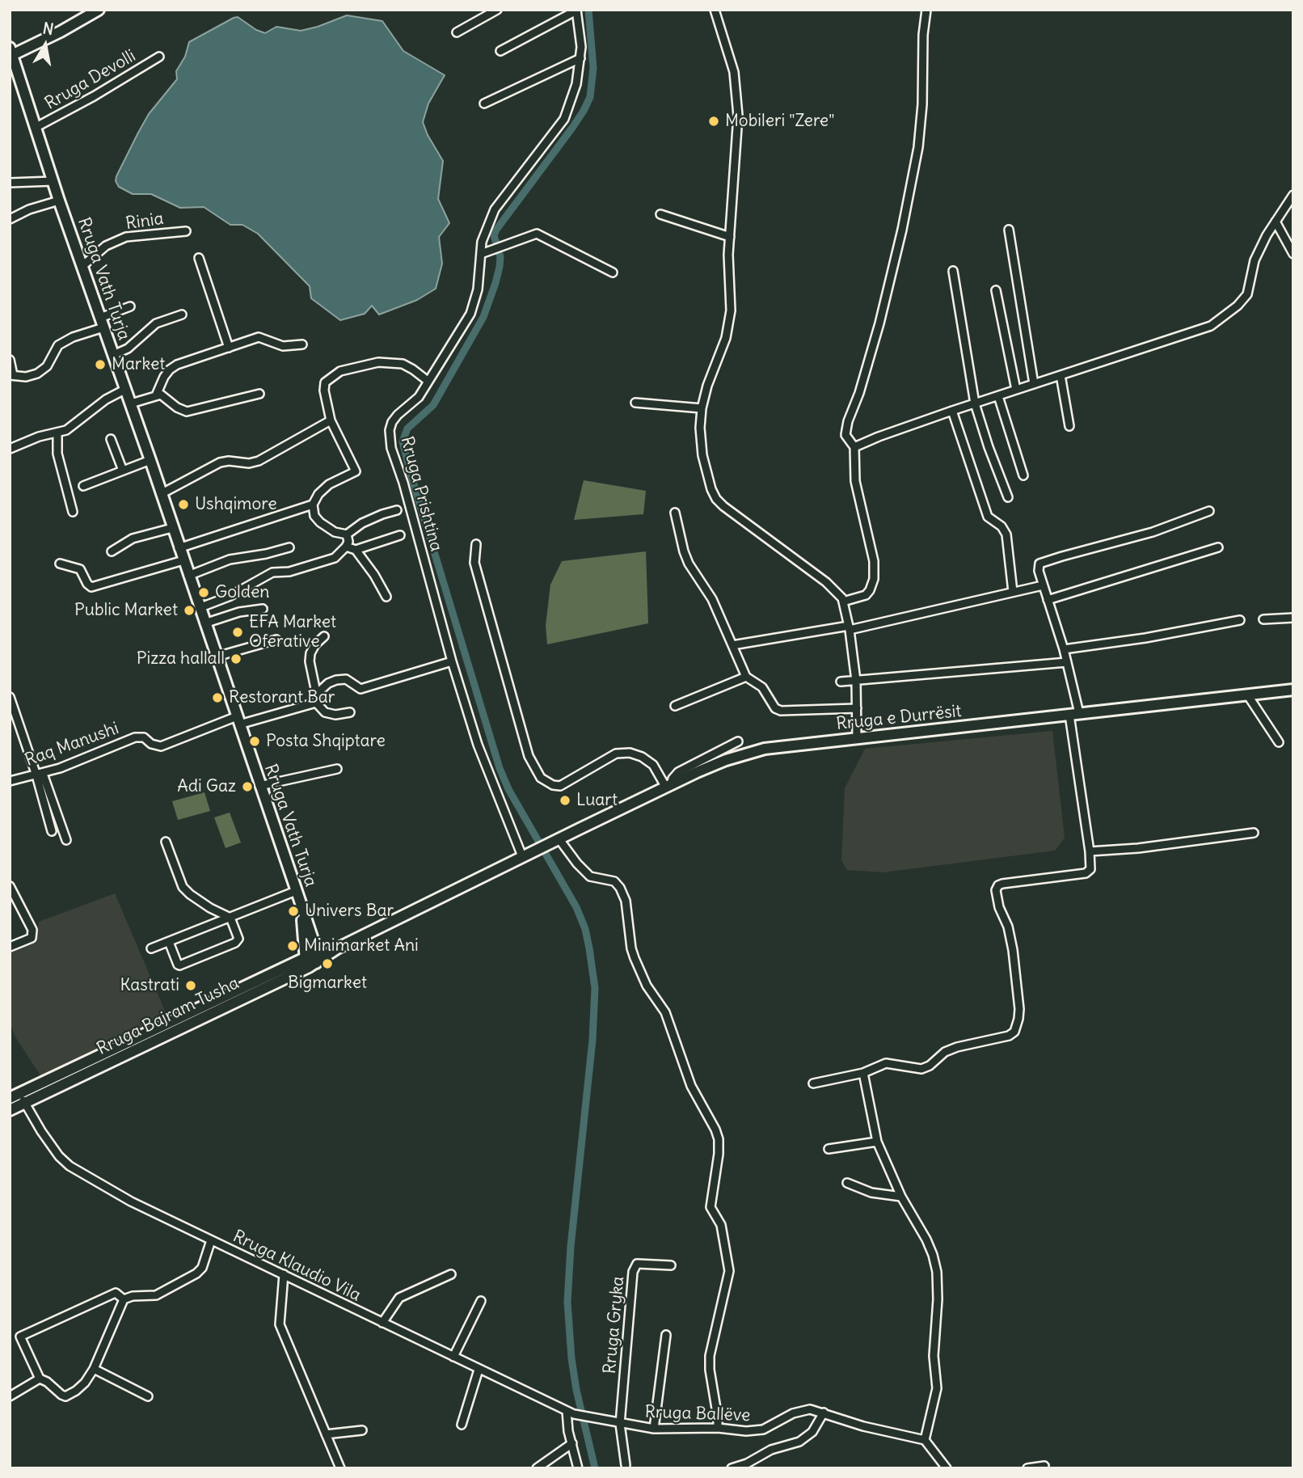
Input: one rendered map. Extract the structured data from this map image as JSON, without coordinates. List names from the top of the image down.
{
  "streets": {
    "main road": ["Rruga Vath Turja", "Rruga e Durrësit", "Rruga Bajram Tusha"],
    "street": [
      "Rruga Devolli",
      "Rinia",
      "Rruga Prishtina",
      "Raq Manushi",
      "Rruga Klaudio Vila",
      "Rruga Gryka",
      "Rruga Ballëve"
    ]
  },
  "crossings": [
    ["Rruga Devolli", "Rruga Vath Turja"],
    ["Rinia", "Rruga Vath Turja"],
    ["Rruga Vath Turja", "Raq Manushi"],
    ["Rruga Vath Turja", "Rruga Bajram Tusha"],
    ["Rruga Prishtina", "Rruga e Durrësit"],
    ["Rruga Prishtina", "Rruga Bajram Tusha"],
    ["Rruga e Durrësit", "Rruga Bajram Tusha"],
    ["Rruga Bajram Tusha", "Rruga Klaudio Vila"],
    ["Rruga Klaudio Vila", "Rruga Ballëve"],
    ["Rruga Gryka", "Rruga Ballëve"]
  ],
  "places": [
    "Mobileri \"Zere\"",
    "Market",
    "Ushqimore",
    "Golden",
    "Public Market",
    "EFA Market Oferative",
    "Pizza hallall",
    "Restorant Bar",
    "Posta Shqiptare",
    "Adi Gaz",
    "Luart",
    "Univers Bar",
    "Minimarket Ani",
    "Bigmarket",
    "Kastrati"
  ],
  "north": "top"
}
